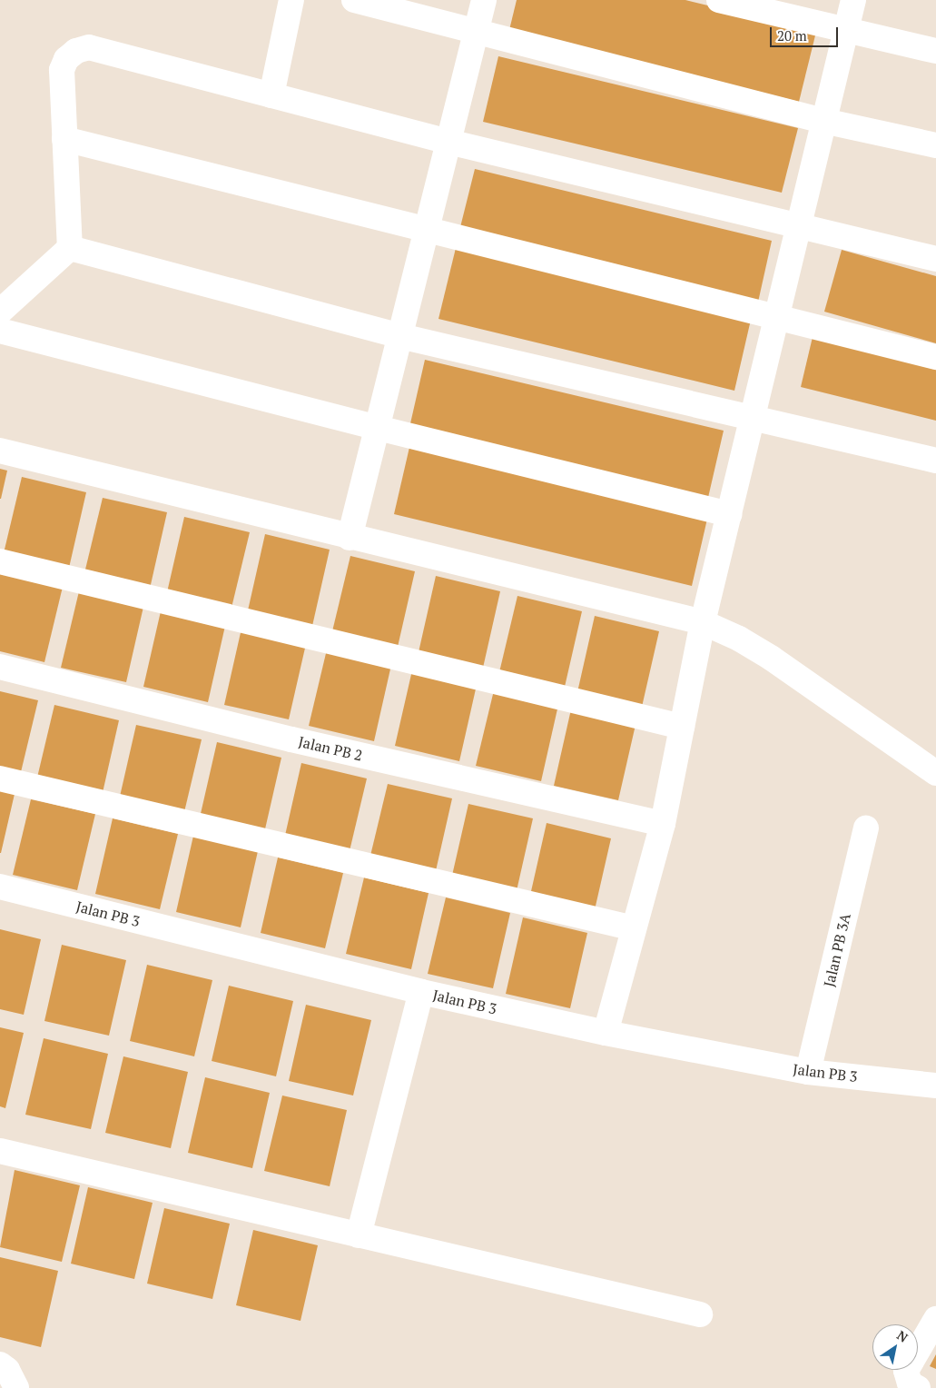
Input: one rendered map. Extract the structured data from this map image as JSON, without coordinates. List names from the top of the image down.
{
  "streets": {
    "street": ["Jalan PB 2", "Jalan PB 3", "Jalan PB 3A"]
  },
  "crossings": [
    ["Jalan PB 3", "Jalan PB 3A"]
  ],
  "scale_bar": "20 m",
  "north": "top right"
}
